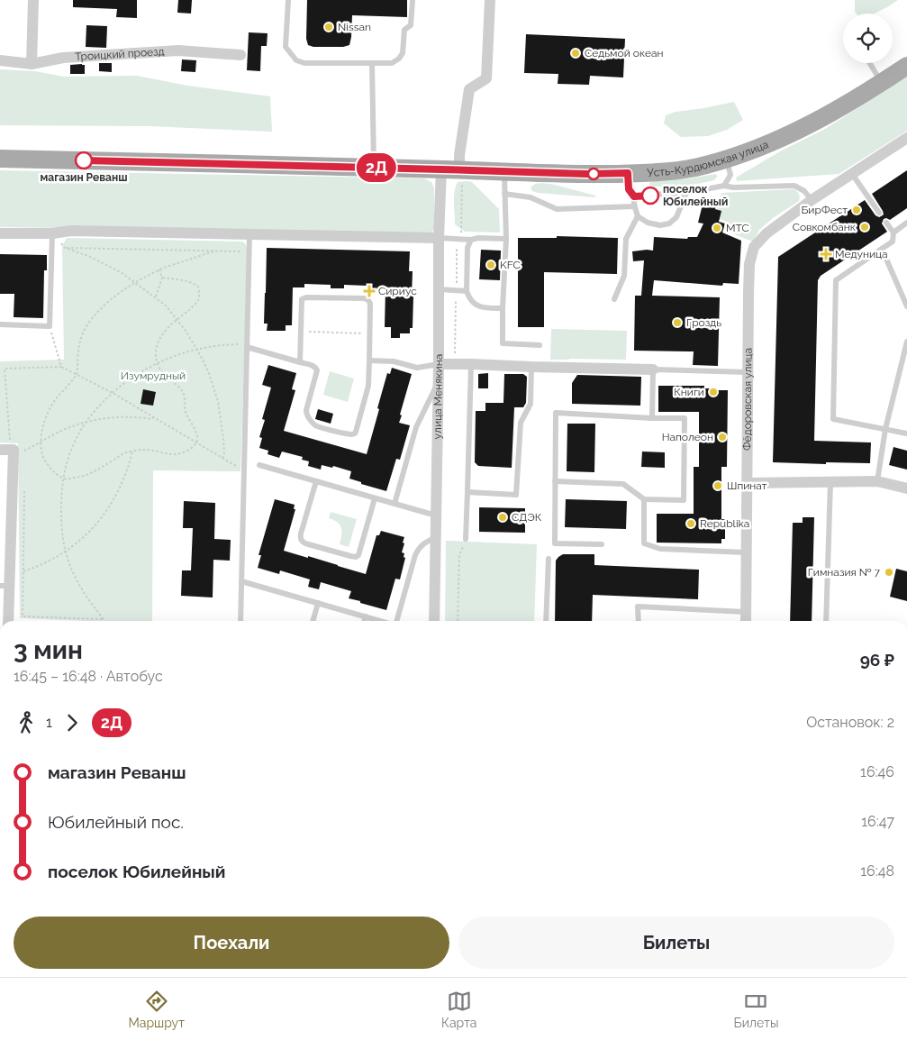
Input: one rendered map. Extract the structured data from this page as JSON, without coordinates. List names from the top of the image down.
{
  "streets": {
    "main road": ["Усть-Курдюмская улица"],
    "street": ["Троицкий проезд", "улица Менякина", "Фёдоровская улица"]
  },
  "crossings": [
    ["Усть-Курдюмская улица", "улица Менякина"]
  ],
  "parks": ["Изумрудный"],
  "places": {
    "other": [
      "Nissan",
      "Седьмой океан",
      "магазин Реванш",
      "поселок Юбилейный",
      "БирФест",
      "Совкомбанк",
      "МТС",
      "KFC",
      "Гроздь",
      "Книги",
      "Наполеон",
      "Шпинат",
      "СДЭК",
      "Republika",
      "Гимназия № 7"
    ],
    "health": ["Медуница", "Сириус"]
  },
  "lines": ["bus line 2Д"],
  "page": {
    "on_map": "2Д",
    "heading": ["3 мин", "16:45 – 16:48 · Автобус", "96 ₽"],
    "legs": ["1", "2Д", "Остановок: 2"],
    "list": [
      {
        "name": "магазин Реванш",
        "value": "16:46"
      },
      {
        "name": "Юбилейный пос.",
        "value": "16:47"
      },
      {
        "name": "поселок Юбилейный",
        "value": "16:48"
      }
    ],
    "buttons": ["Поехали", "Билеты"],
    "tabs": ["Маршрут", "Карта", "Билеты"]
  }
}
